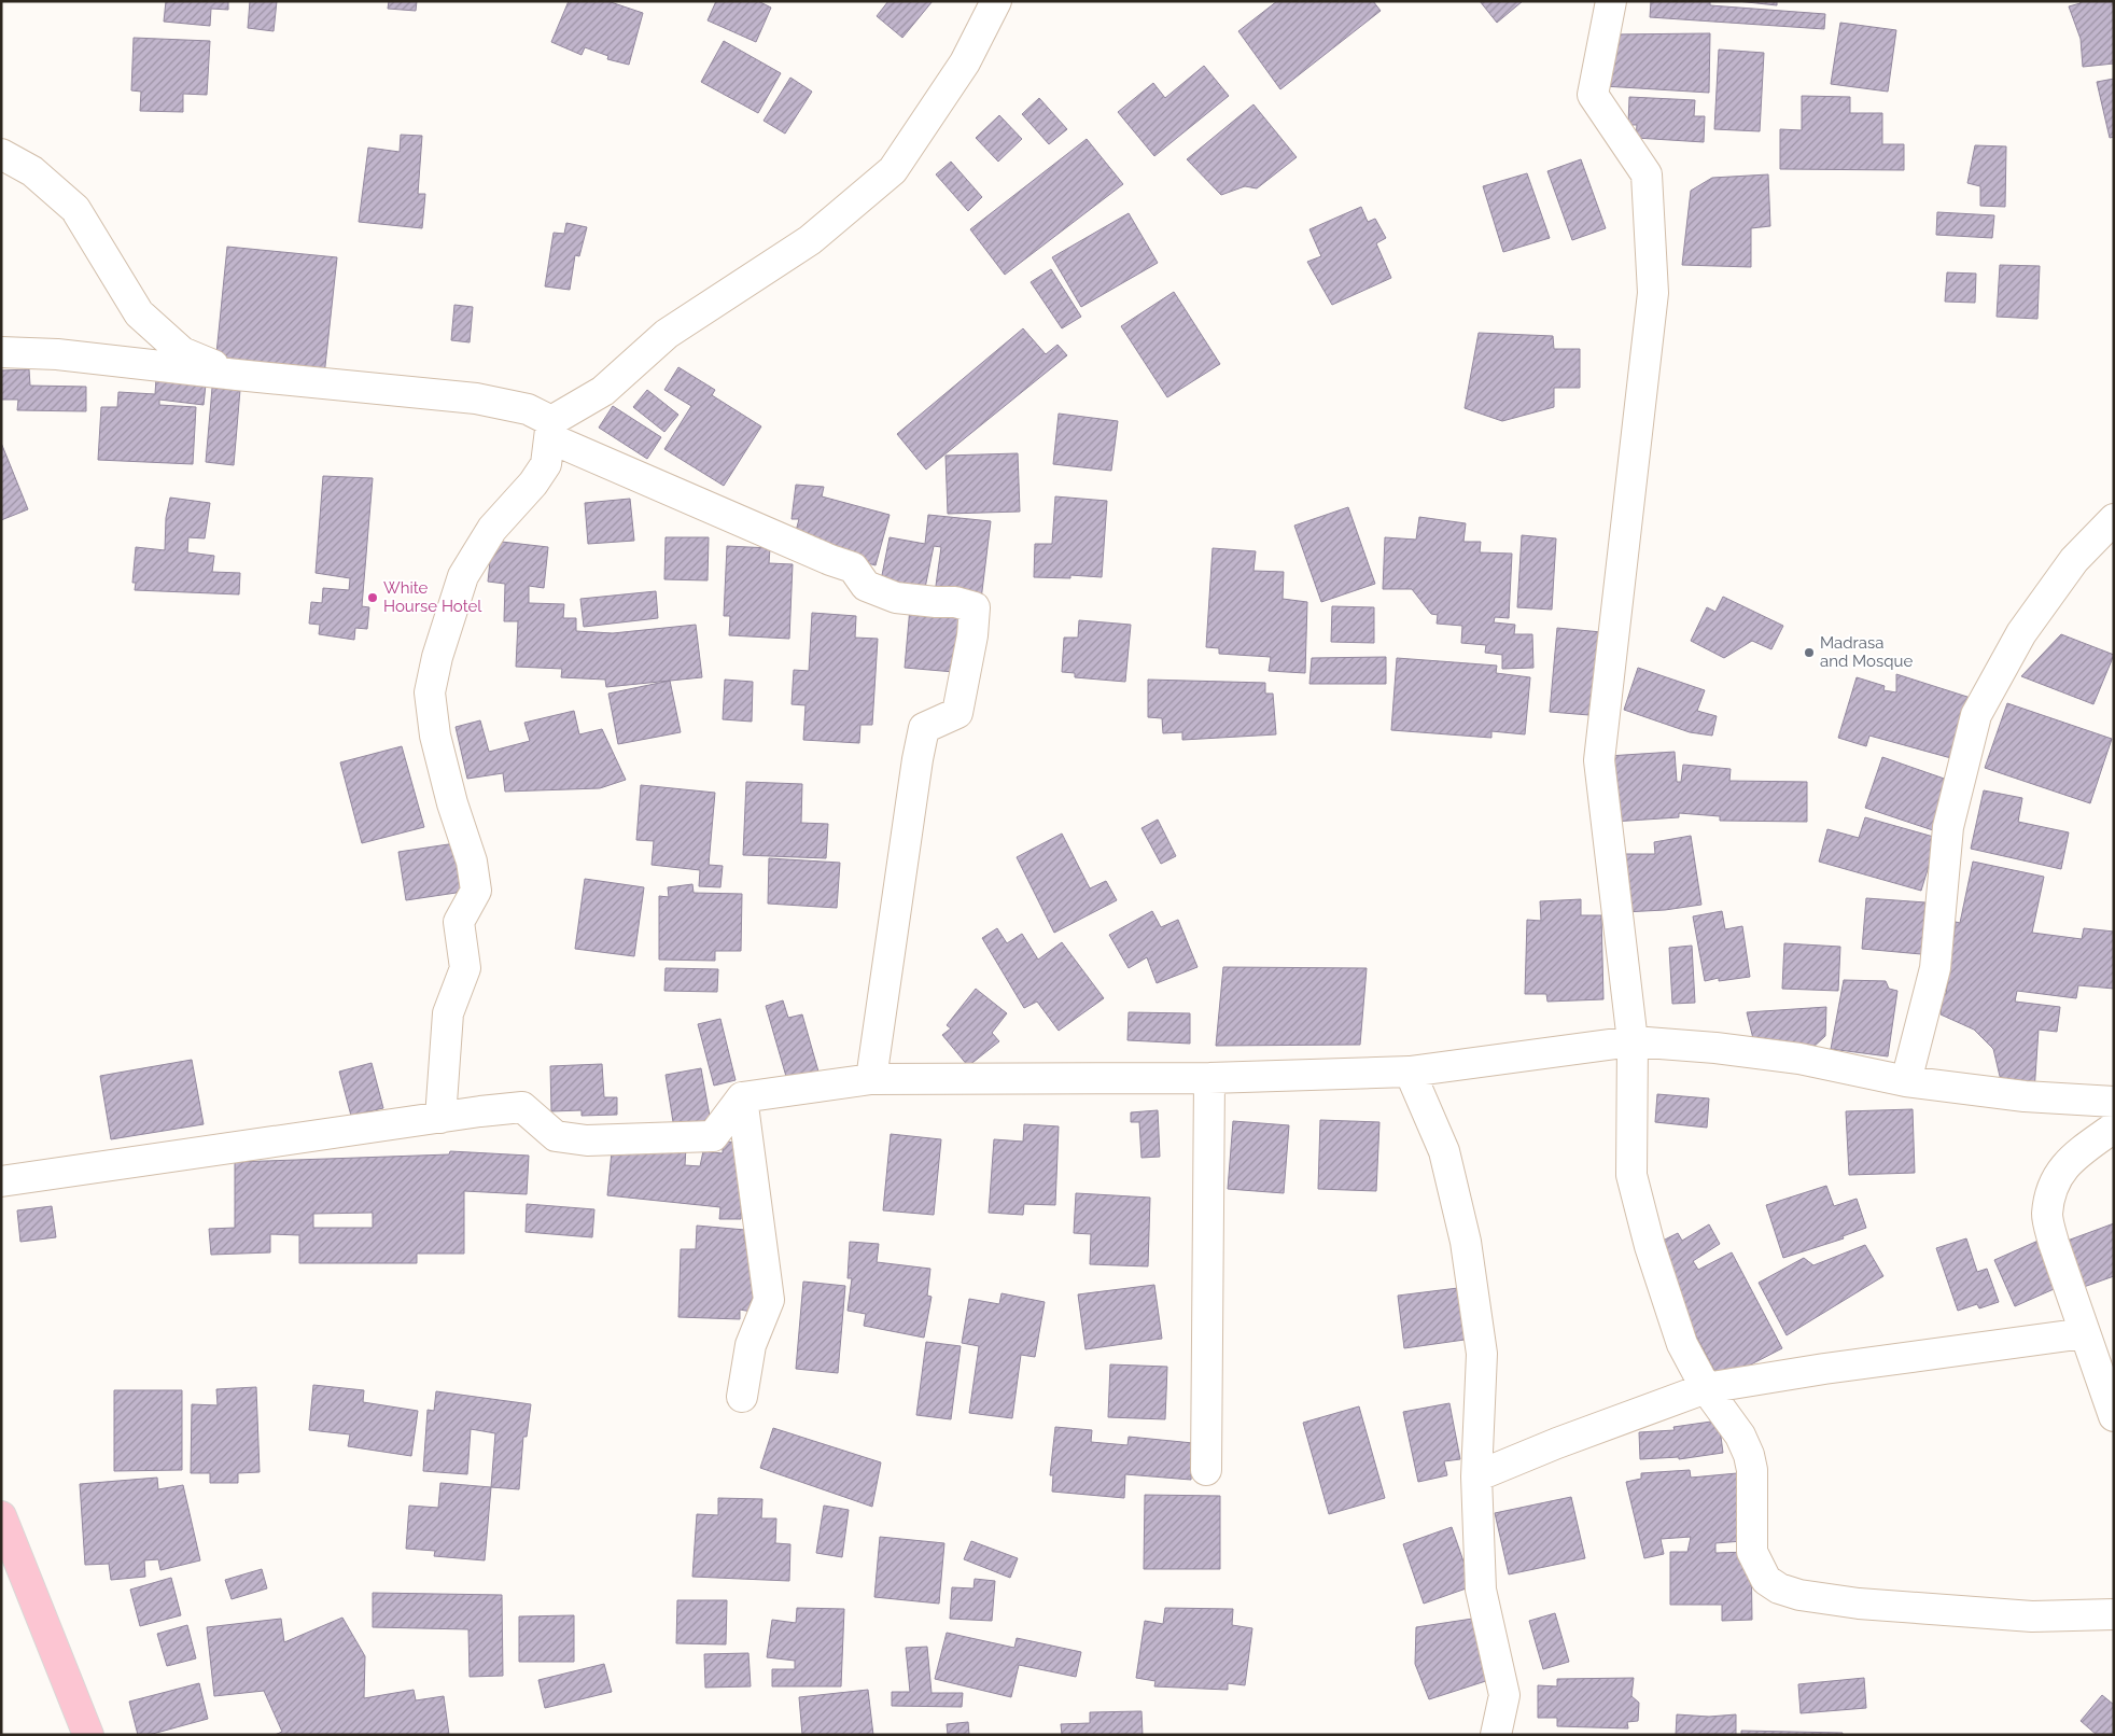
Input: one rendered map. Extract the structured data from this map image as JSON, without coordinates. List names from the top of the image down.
{
  "places": ["White Hourse Hotel", "Madrasa and Mosque"]
}
